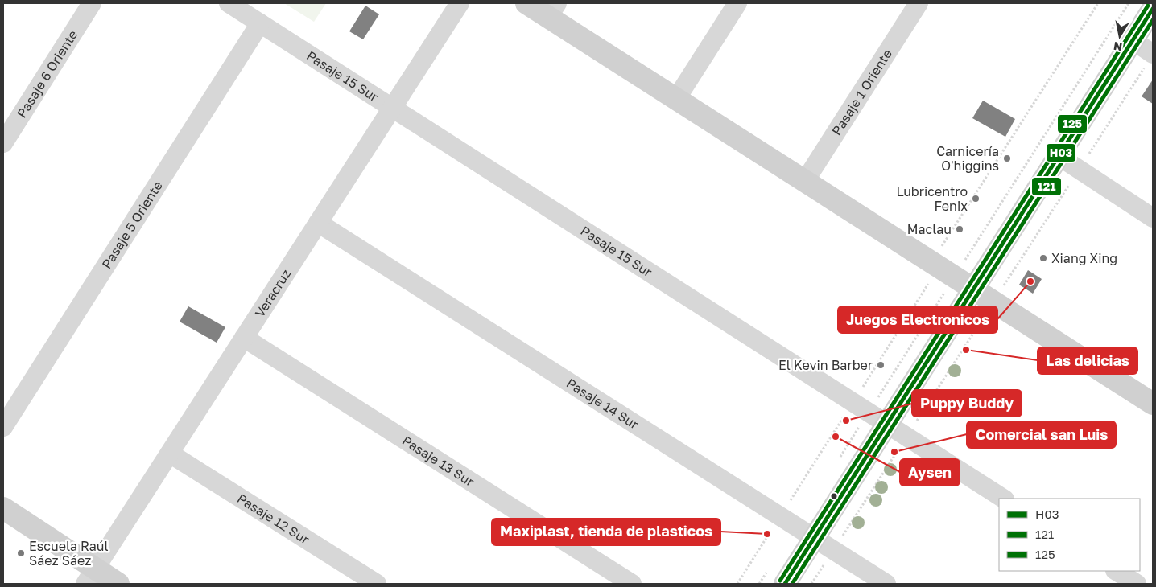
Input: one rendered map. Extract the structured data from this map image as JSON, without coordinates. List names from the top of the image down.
{
  "streets": {
    "street": [
      "Pasaje 6 Oriente",
      "Pasaje 15 Sur",
      "Pasaje 1 Oriente",
      "Pasaje 5 Oriente",
      "Veracruz",
      "Pasaje 14 Sur",
      "Pasaje 13 Sur",
      "Pasaje 12 Sur"
    ]
  },
  "crossings": [
    ["Pasaje 15 Sur", "Pasaje 5 Oriente"],
    ["Pasaje 15 Sur", "Veracruz"],
    ["Veracruz", "Pasaje 14 Sur"],
    ["Veracruz", "Pasaje 13 Sur"],
    ["Veracruz", "Pasaje 12 Sur"]
  ],
  "places": [
    "Carnicería O'higgins",
    "Lubricentro Fenix",
    "Maclau",
    "Xiang Xing",
    "Juegos Electronicos",
    "Las delicias",
    "El Kevin Barber",
    "Puppy Buddy",
    "Aysen",
    "Comercial san Luis",
    "Maxiplast, tienda de plasticos",
    "Escuela Raúl Sáez Sáez"
  ],
  "lines": ["transit line 125", "transit line H03", "transit line 121"],
  "legend": ["H03", "121", "125"],
  "north": "bottom"
}
